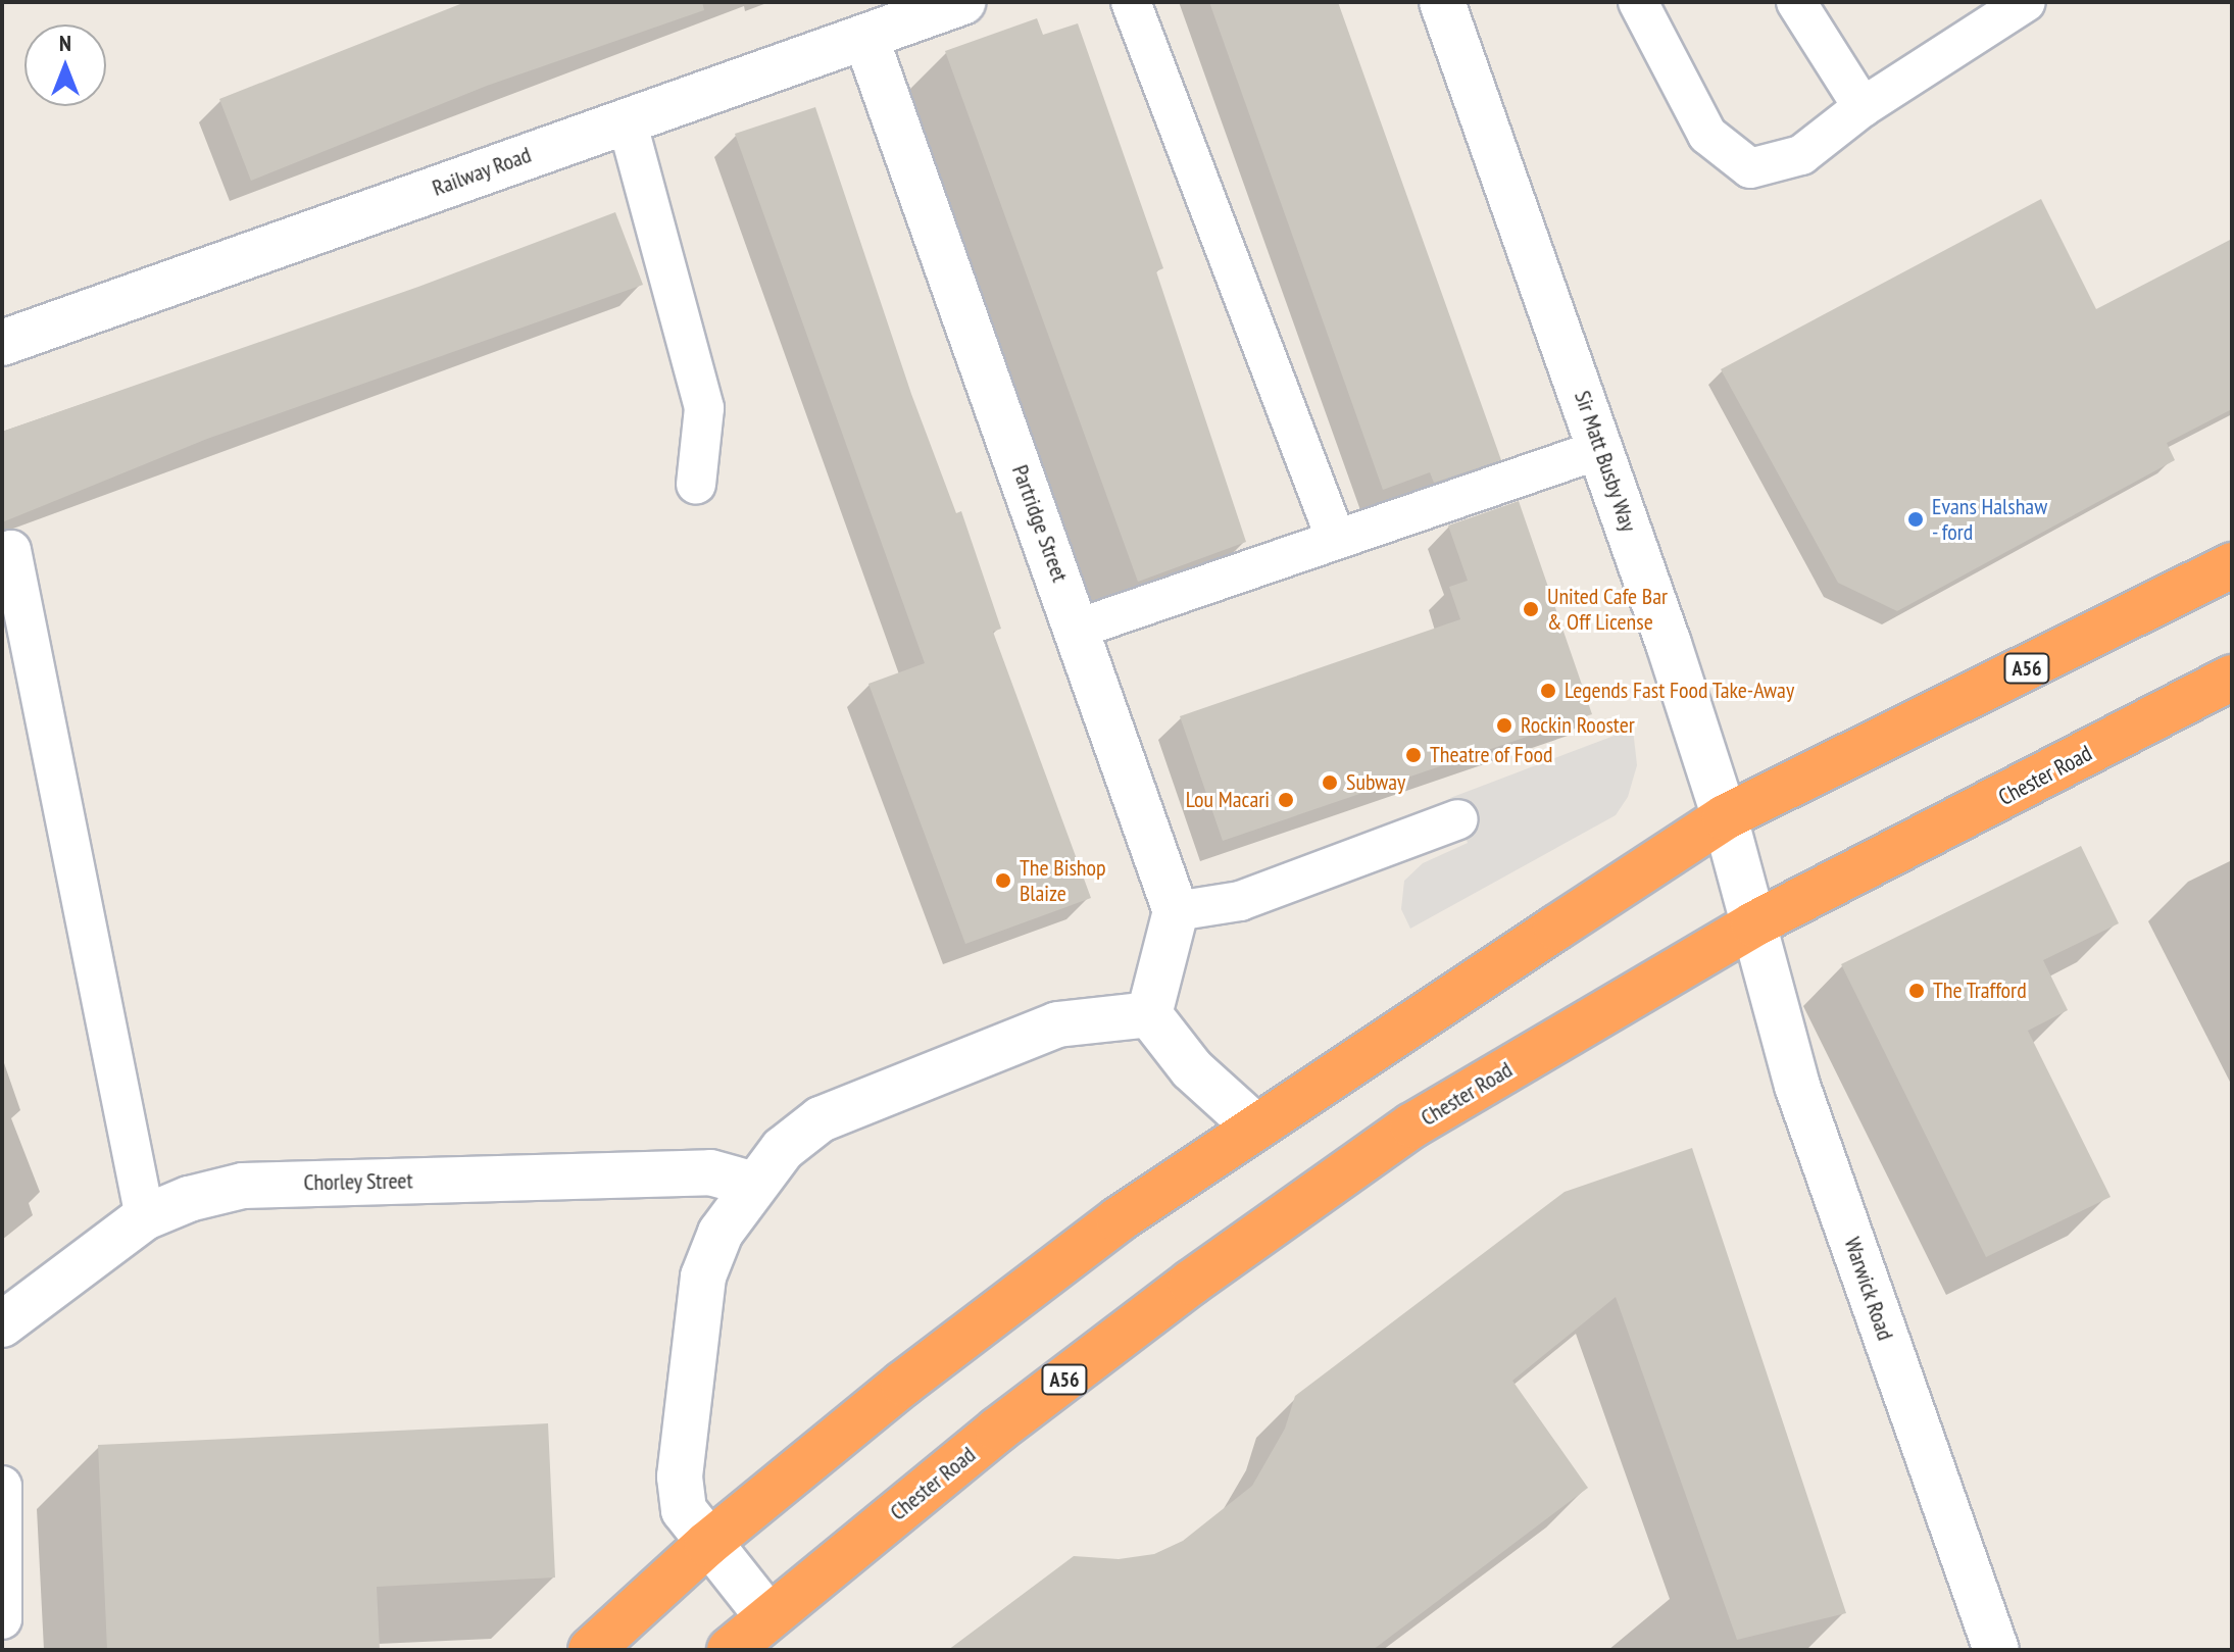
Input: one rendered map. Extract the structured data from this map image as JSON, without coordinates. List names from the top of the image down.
{
  "streets": {
    "highway": ["A56", "Chester Road"],
    "street": [
      "Railway Road",
      "Sir Matt Busby Way",
      "Partridge Street",
      "Chorley Street",
      "Warwick Road"
    ]
  },
  "crossings": [
    ["Railway Road", "Partridge Street"],
    ["Sir Matt Busby Way", "A56"],
    ["Sir Matt Busby Way", "Chester Road"],
    ["Sir Matt Busby Way", "Warwick Road"],
    ["Chester Road", "Warwick Road"]
  ],
  "places": [
    "Evans Halshaw - ford",
    "United Cafe Bar & Off License",
    "Legends Fast Food Take-Away",
    "Rockin Rooster",
    "Theatre of Food",
    "Subway",
    "Lou Macari",
    "The Bishop Blaize",
    "The Trafford"
  ],
  "north": "top"
}
